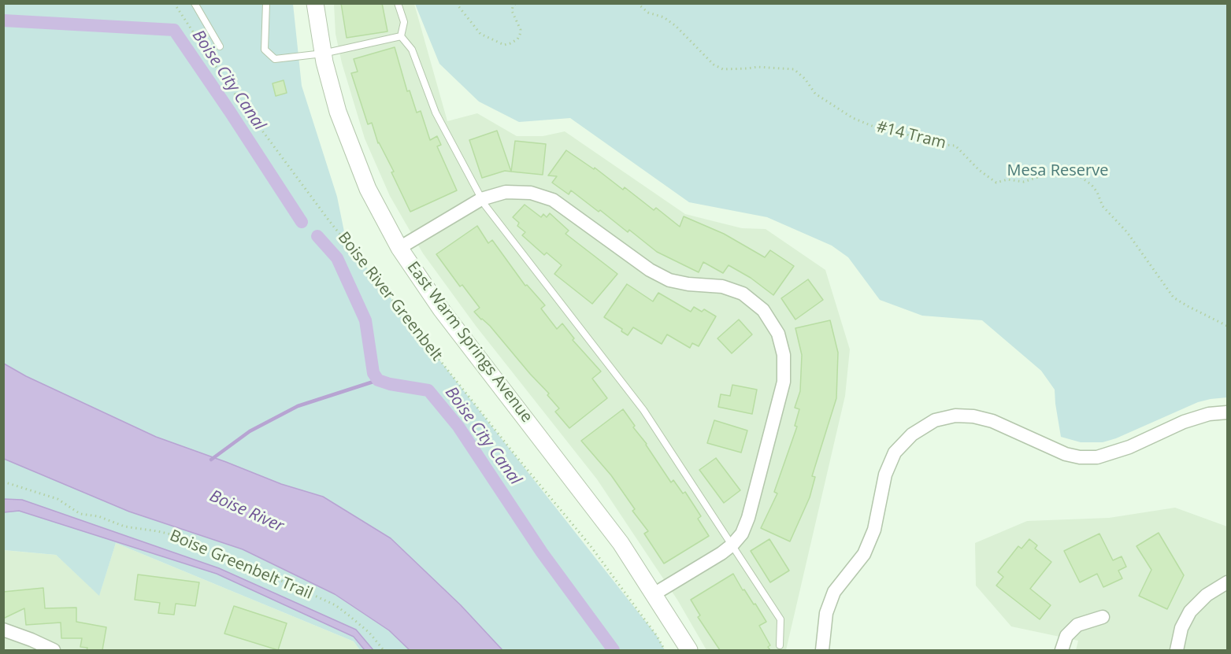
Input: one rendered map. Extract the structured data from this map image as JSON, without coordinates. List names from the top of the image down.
{
  "streets": {
    "street": ["East Warm Springs Avenue"],
    "path": ["#14 Tram", "Boise River Greenbelt", "Boise Greenbelt Trail"]
  },
  "water": ["Boise City Canal", "Boise River"],
  "parks": ["Mesa Reserve"]
}
